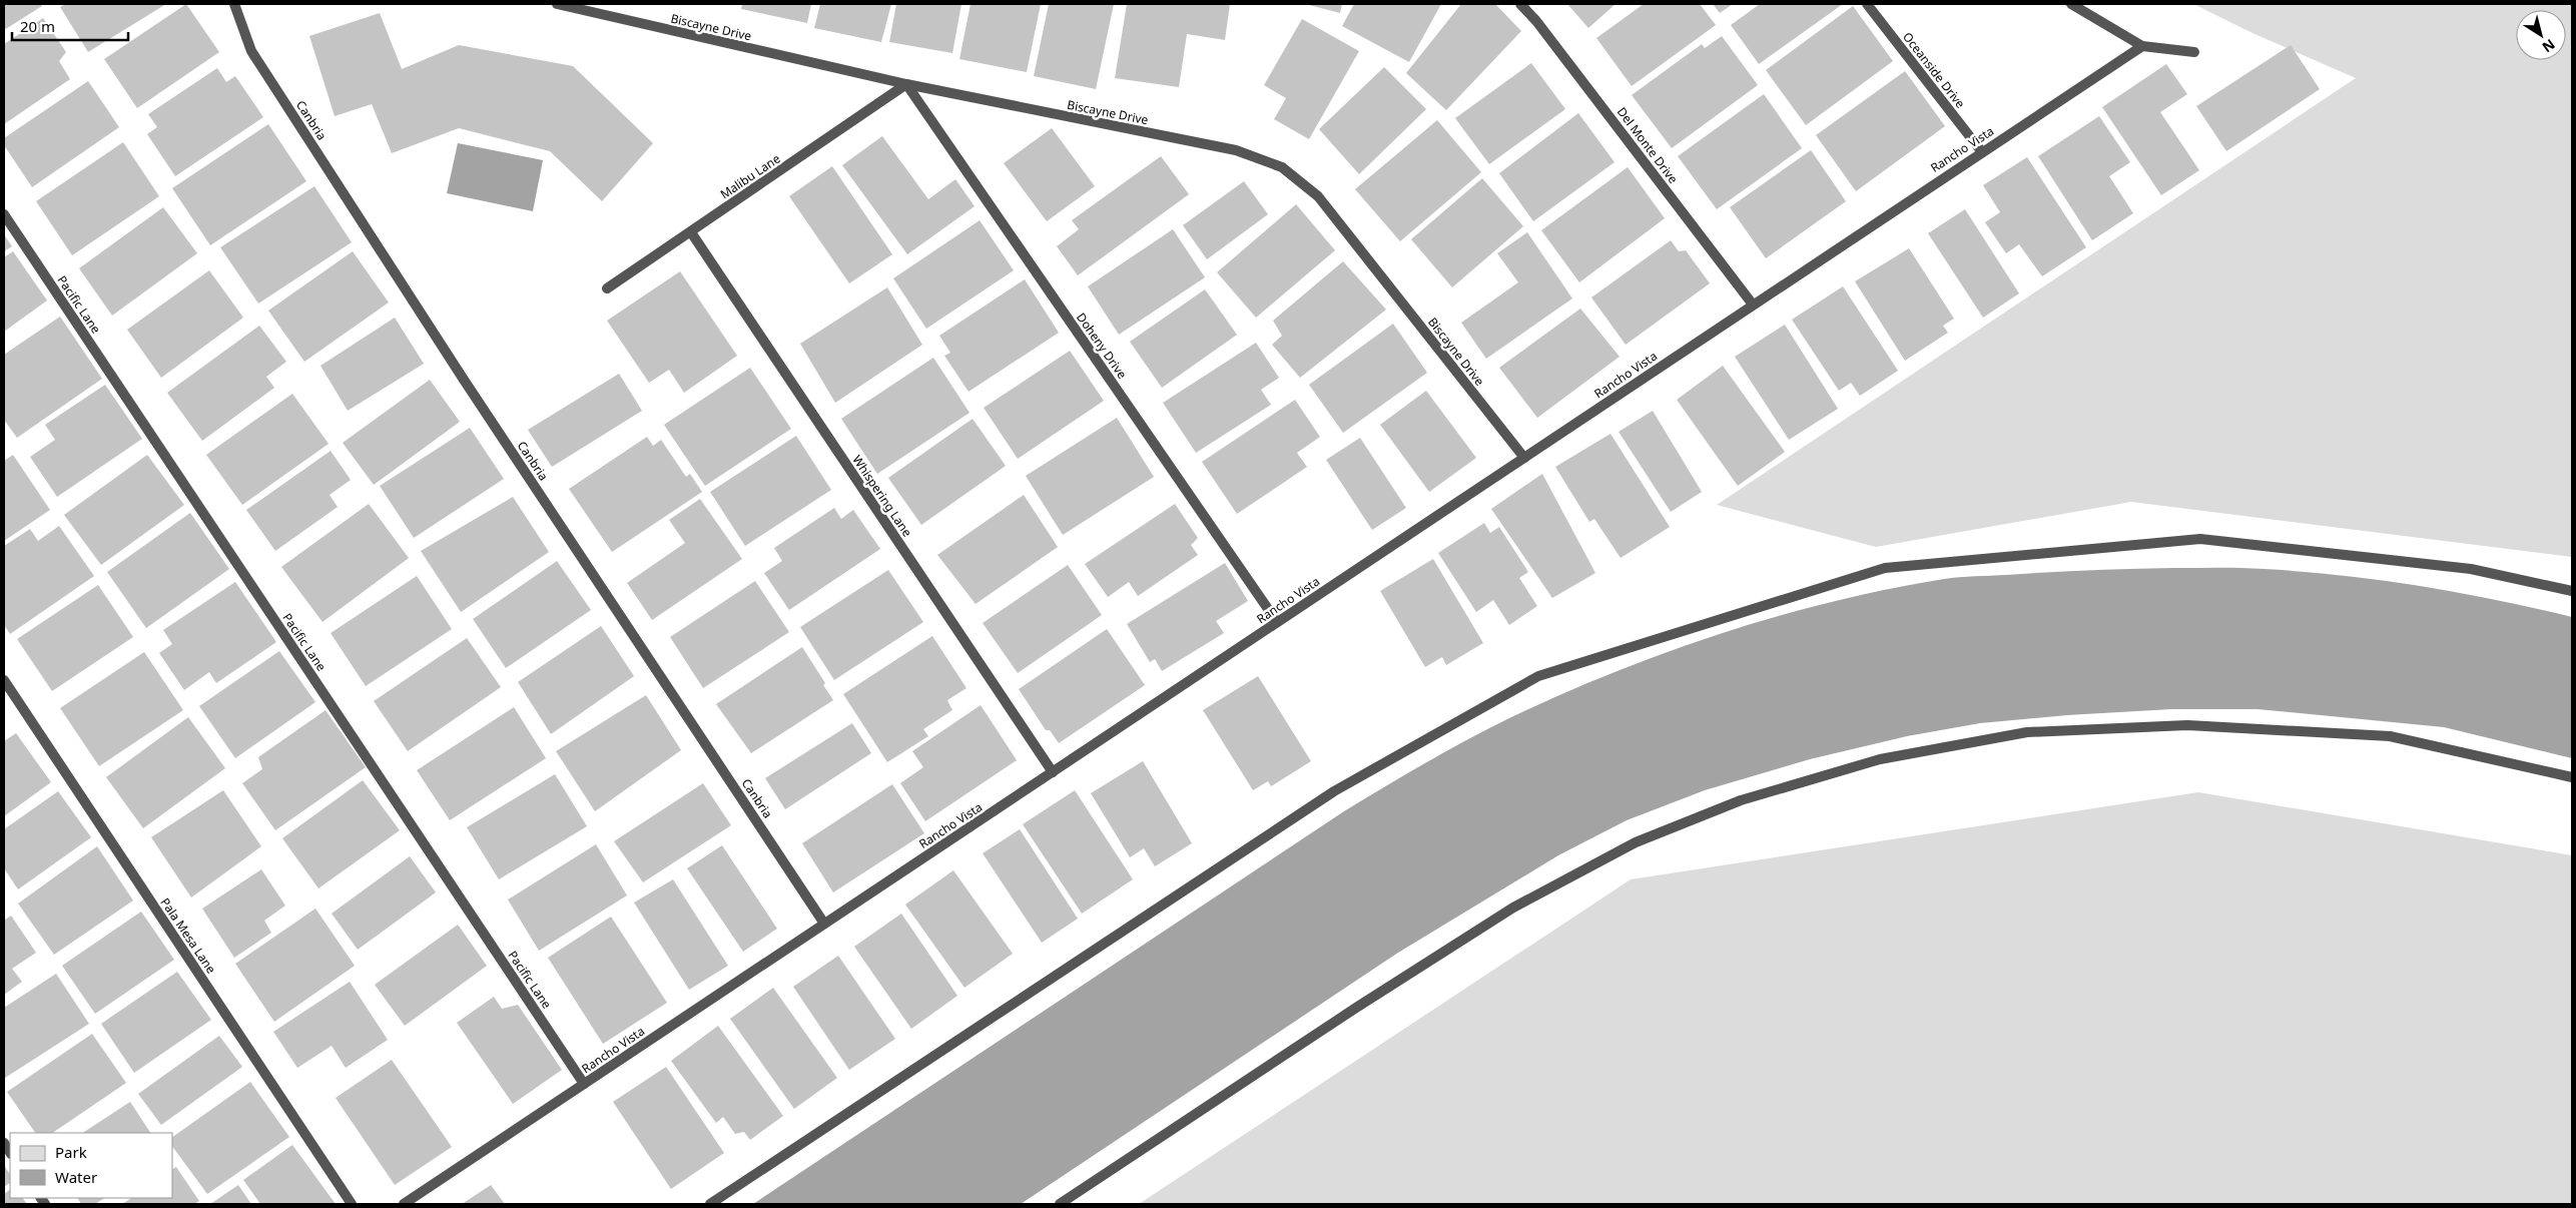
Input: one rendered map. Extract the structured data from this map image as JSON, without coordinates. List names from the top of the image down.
{
  "streets": {
    "lane": [
      "Biscayne Drive",
      "Oceanside Drive",
      "Canbria",
      "Del Monte Drive",
      "Rancho Vista",
      "Malibu Lane",
      "Pacific Lane",
      "Doheny Drive",
      "Whispering Lane",
      "Pala Mesa Lane"
    ]
  },
  "crossings": [
    ["Biscayne Drive", "Rancho Vista"],
    ["Biscayne Drive", "Malibu Lane"],
    ["Biscayne Drive", "Doheny Drive"],
    ["Oceanside Drive", "Rancho Vista"],
    ["Canbria", "Rancho Vista"],
    ["Del Monte Drive", "Rancho Vista"],
    ["Rancho Vista", "Pacific Lane"],
    ["Rancho Vista", "Doheny Drive"],
    ["Rancho Vista", "Whispering Lane"],
    ["Malibu Lane", "Doheny Drive"],
    ["Malibu Lane", "Whispering Lane"]
  ],
  "legend": ["Park", "Water"],
  "scale_bar": "20 m",
  "north": "bottom right"
}
